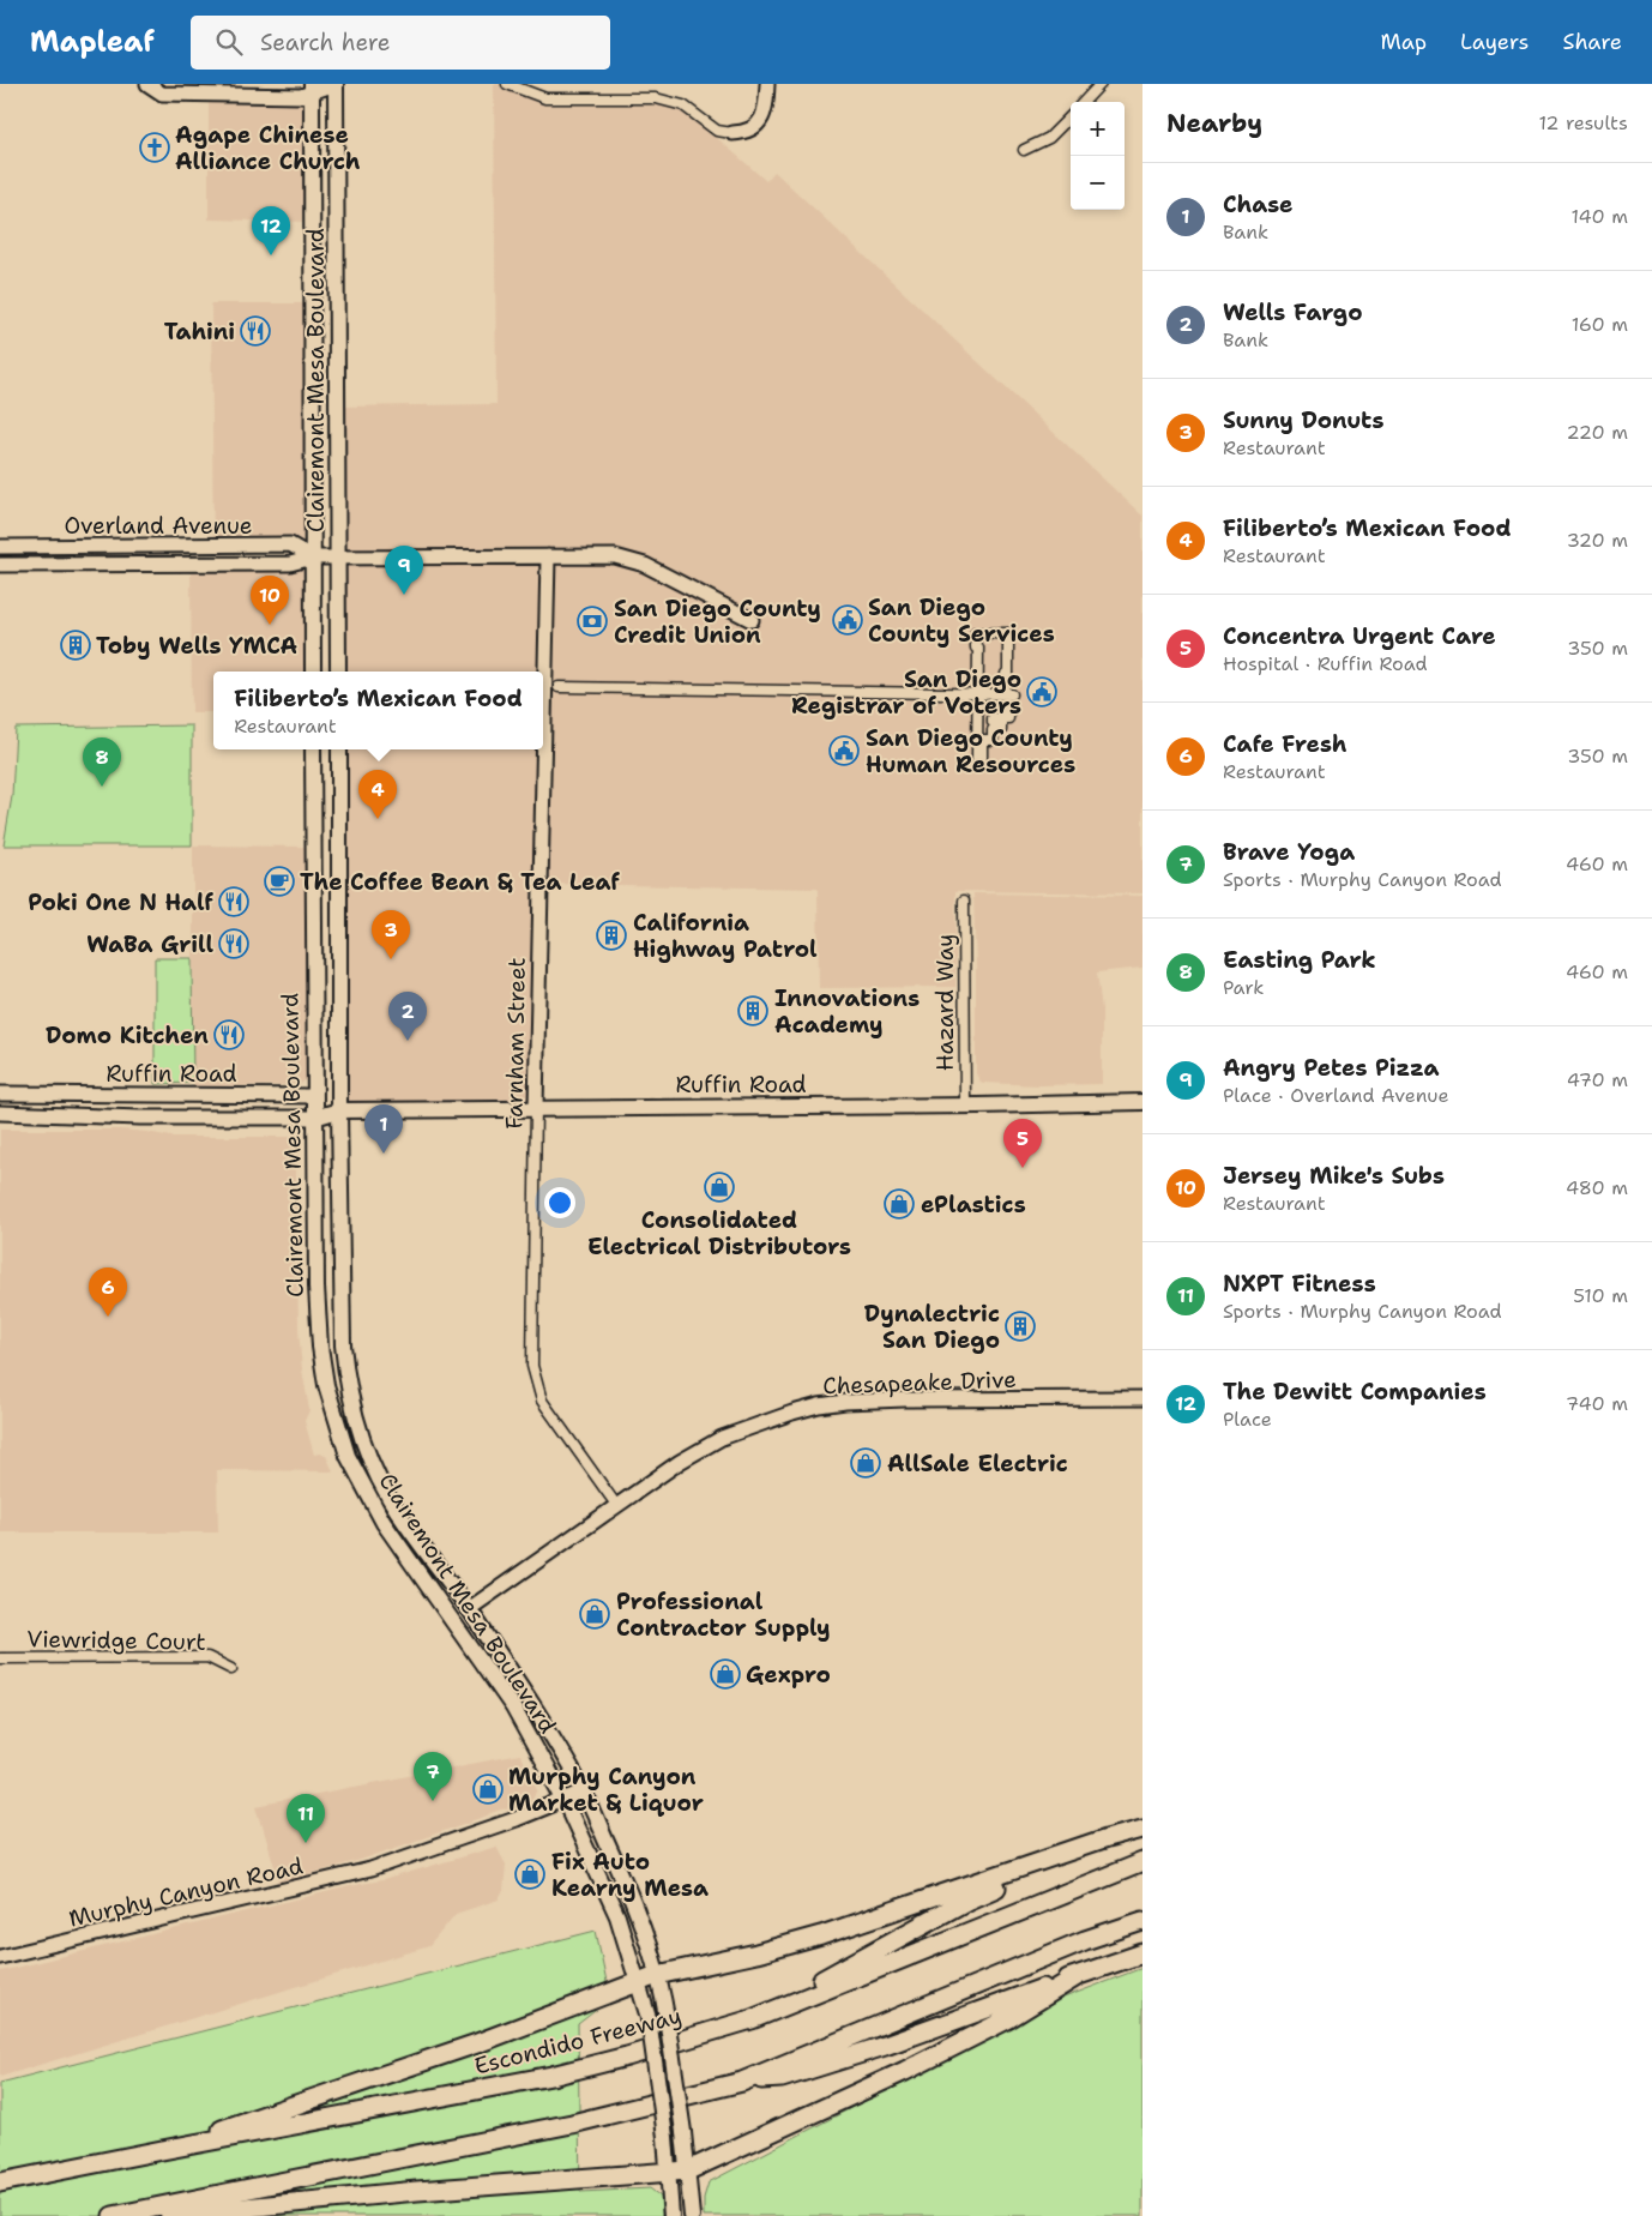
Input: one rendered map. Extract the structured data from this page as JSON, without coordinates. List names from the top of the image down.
{
  "streets": {
    "highway": ["Escondido Freeway"],
    "main road": ["Clairemont Mesa Boulevard", "Ruffin Road"],
    "street": [
      "Overland Avenue",
      "Hazard Way",
      "Farnham Street",
      "Chesapeake Drive",
      "Viewridge Court",
      "Murphy Canyon Road"
    ]
  },
  "crossings": [
    ["Clairemont Mesa Boulevard", "Overland Avenue"],
    ["Clairemont Mesa Boulevard", "Ruffin Road"],
    ["Clairemont Mesa Boulevard", "Chesapeake Drive"],
    ["Clairemont Mesa Boulevard", "Murphy Canyon Road"],
    ["Overland Avenue", "Farnham Street"],
    ["Hazard Way", "Ruffin Road"],
    ["Farnham Street", "Ruffin Road"],
    ["Farnham Street", "Chesapeake Drive"]
  ],
  "places": {
    "church": ["Agape Chinese Alliance Church"],
    "restaurant": [
      "Tahini",
      "Poki One N Half",
      "WaBa Grill",
      "Domo Kitchen"
    ],
    "public building": ["San Diego County Services", "San Diego Registrar of Voters", "San Diego County Human Resources"],
    "bank": ["San Diego County Credit Union"],
    "building": [
      "Toby Wells YMCA",
      "California Highway Patrol",
      "Innovations Academy",
      "Dynalectric San Diego"
    ],
    "cafe": ["The Coffee Bean & Tea Leaf"],
    "shop": [
      "Consolidated Electrical Distributors",
      "ePlastics",
      "AllSale Electric",
      "Professional Contractor Supply",
      "Gexpro",
      "Murphy Canyon Market & Liquor",
      "Fix Auto Kearny Mesa"
    ]
  },
  "page": {
    "header": "Mapleaf",
    "search": "Search here",
    "nav": ["Map", "Layers", "Share"],
    "heading": ["Nearby", "12 results"],
    "map_buttons": ["+", "−"],
    "list": [
      {
        "mark": "1",
        "name": "Chase",
        "note": "Bank",
        "value": "140 m"
      },
      {
        "mark": "2",
        "name": "Wells Fargo",
        "note": "Bank",
        "value": "160 m"
      },
      {
        "mark": "3",
        "name": "Sunny Donuts",
        "note": "Restaurant",
        "value": "220 m"
      },
      {
        "mark": "4",
        "name": "Filiberto’s Mexican Food",
        "note": "Restaurant",
        "value": "320 m"
      },
      {
        "mark": "5",
        "name": "Concentra Urgent Care",
        "note": "Hospital · Ruffin Road",
        "value": "350 m"
      },
      {
        "mark": "6",
        "name": "Cafe Fresh",
        "note": "Restaurant",
        "value": "350 m"
      },
      {
        "mark": "7",
        "name": "Brave Yoga",
        "note": "Sports · Murphy Canyon Road",
        "value": "460 m"
      },
      {
        "mark": "8",
        "name": "Easting Park",
        "note": "Park",
        "value": "460 m"
      },
      {
        "mark": "9",
        "name": "Angry Petes Pizza",
        "note": "Place · Overland Avenue",
        "value": "470 m"
      },
      {
        "mark": "10",
        "name": "Jersey Mike's Subs",
        "note": "Restaurant",
        "value": "480 m"
      },
      {
        "mark": "11",
        "name": "NXPT Fitness",
        "note": "Sports · Murphy Canyon Road",
        "value": "510 m"
      },
      {
        "mark": "12",
        "name": "The Dewitt Companies",
        "note": "Place",
        "value": "740 m"
      }
    ],
    "pins": [
      "12",
      "9",
      "10",
      "8",
      "4",
      "3",
      "2",
      "1",
      "5",
      "6",
      "7",
      "11"
    ],
    "popup": ["Filiberto’s Mexican Food", "Restaurant"]
  }
}
